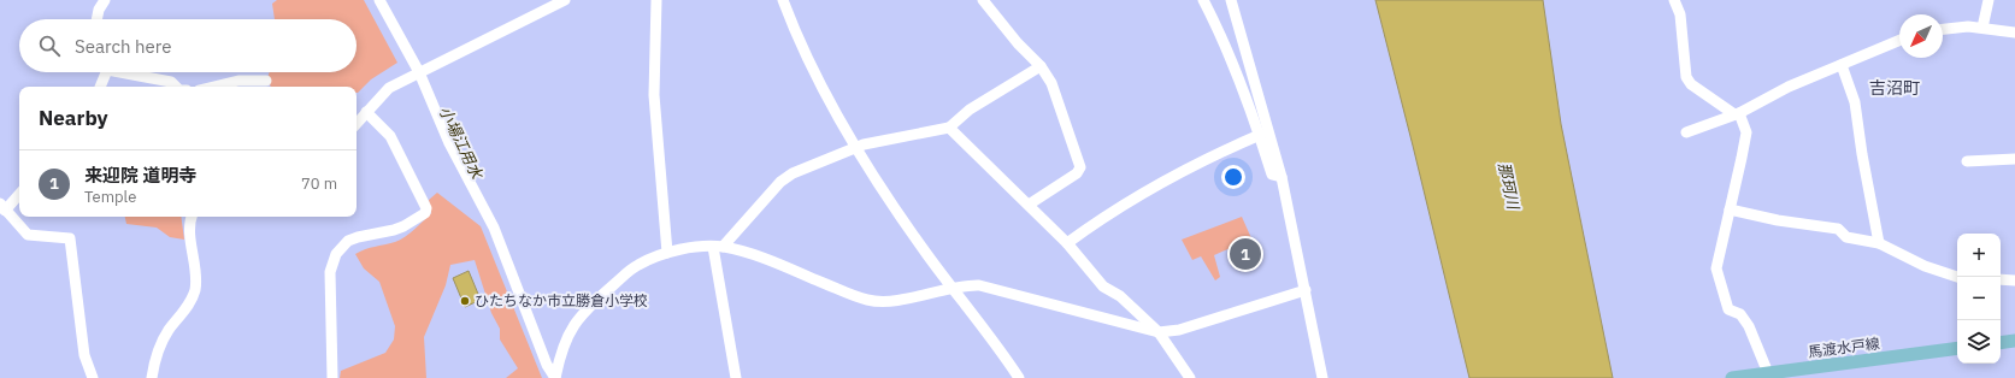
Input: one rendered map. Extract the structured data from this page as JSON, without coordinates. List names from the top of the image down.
{
  "streets": {
    "main road": ["馬渡水戸線"]
  },
  "districts": ["吉沼町"],
  "water": ["小場江用水", "那珂川"],
  "places": ["ひたちなか市立勝倉小学校"],
  "north": "bottom left",
  "page": {
    "search": "Search here",
    "heading": "Nearby",
    "list": [
      {
        "mark": "1",
        "name": "来迎院 道明寺",
        "note": "Temple",
        "value": "70 m"
      }
    ],
    "map_buttons": ["+", "−"],
    "pins": "1"
  }
}
